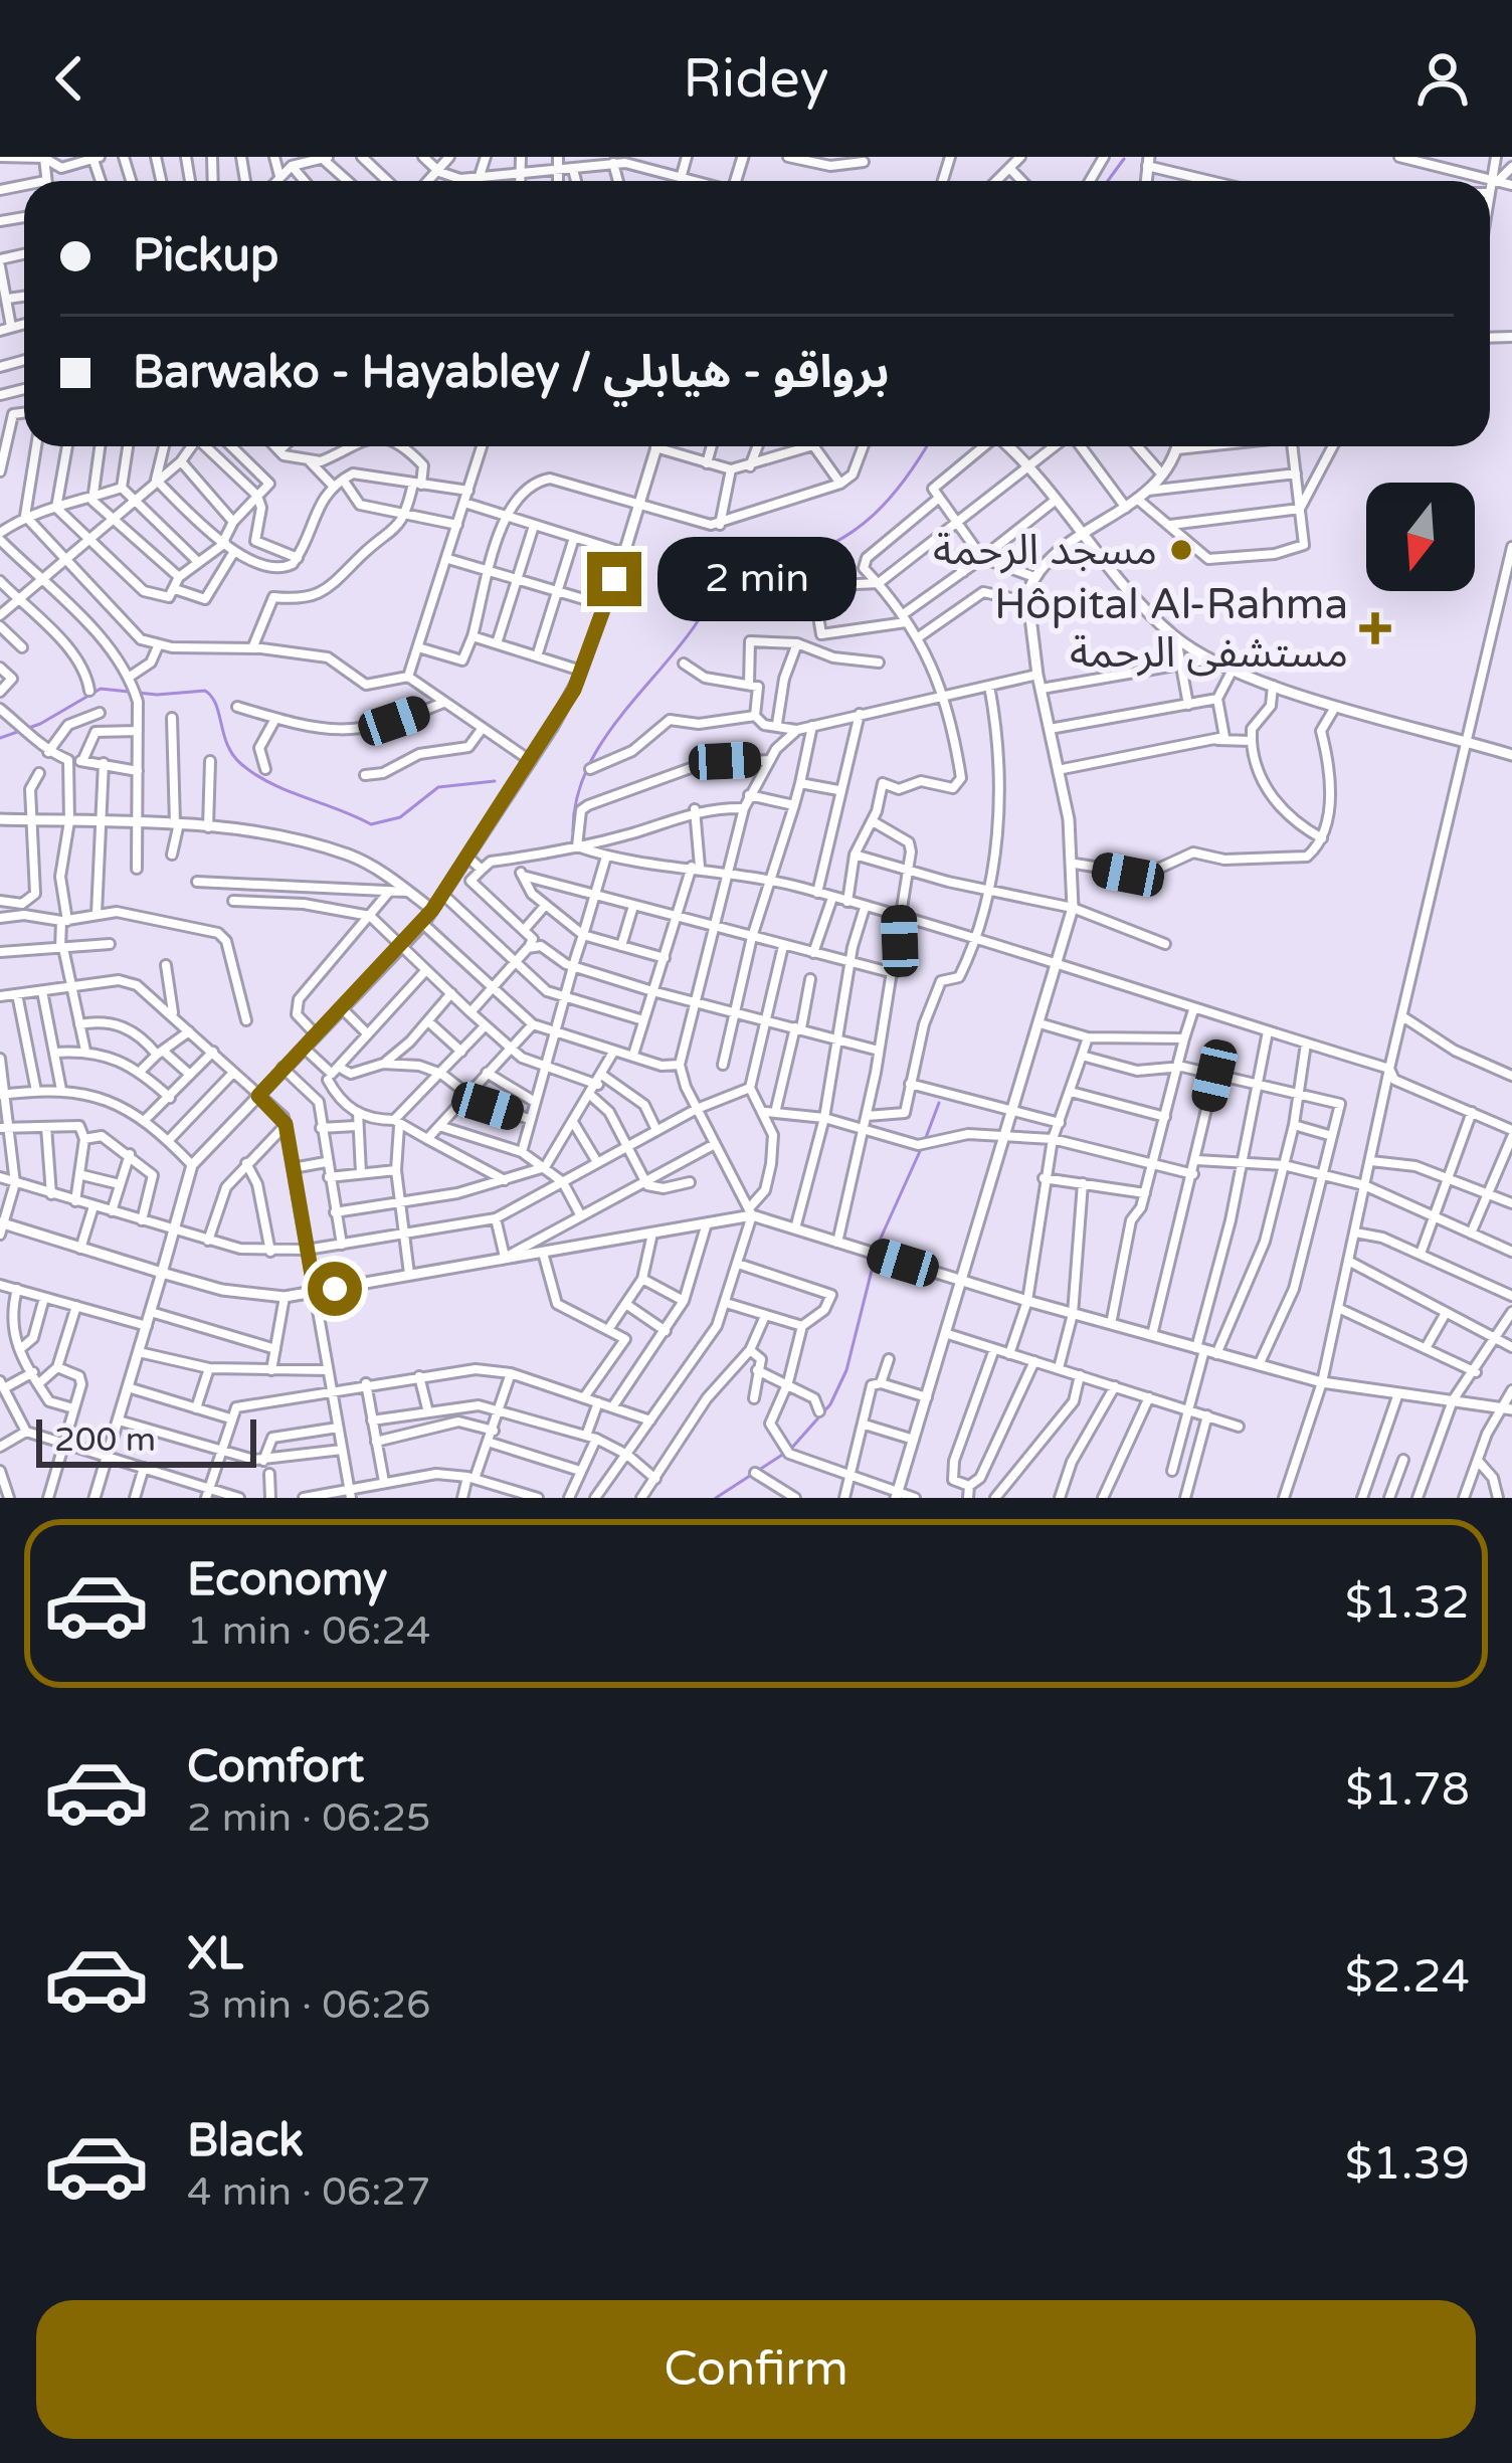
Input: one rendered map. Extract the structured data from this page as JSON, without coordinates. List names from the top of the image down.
{
  "places": {
    "other": ["مسجد الرحمة"],
    "health": ["Hôpital Al-Rahma مستشفى الرحمة"]
  },
  "scale_bar": "200 m",
  "north": "bottom",
  "page": {
    "header": "Ridey",
    "banner": ["Pickup", "Barwako - Hayabley / برواقو - هيابلي"],
    "bubble": "2 min",
    "scale": "200 m",
    "list": [
      {
        "name": "Economy",
        "note": "1 min · 06:24",
        "value": "$1.32"
      },
      {
        "name": "Comfort",
        "note": "2 min · 06:25",
        "value": "$1.78"
      },
      {
        "name": "XL",
        "note": "3 min · 06:26",
        "value": "$2.24"
      },
      {
        "name": "Black",
        "note": "4 min · 06:27",
        "value": "$1.39"
      }
    ],
    "buttons": "Confirm"
  }
}
